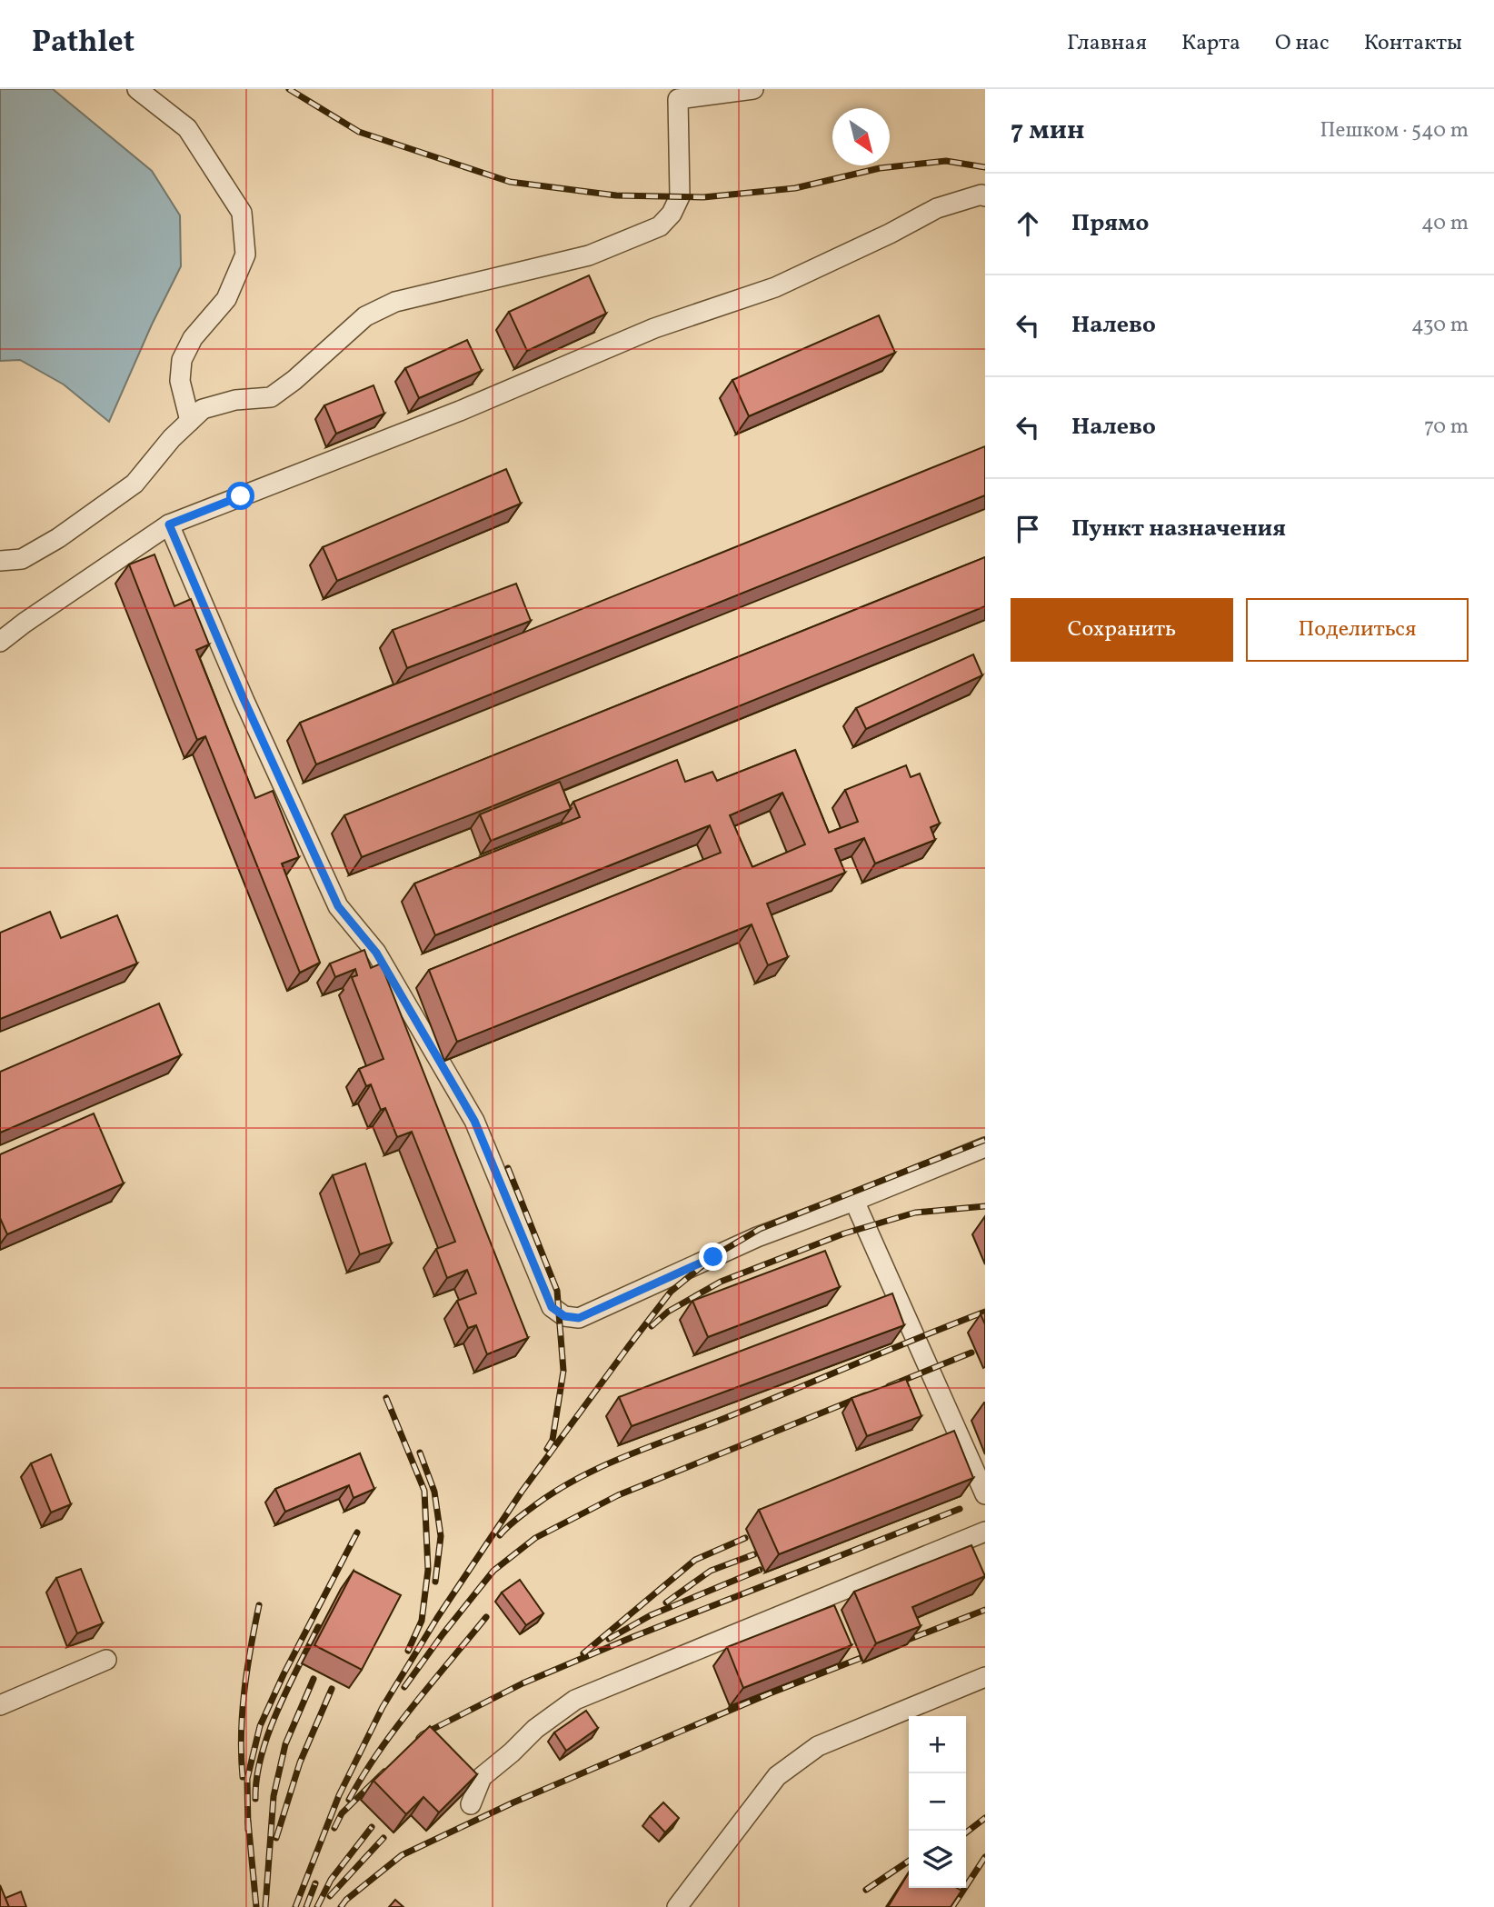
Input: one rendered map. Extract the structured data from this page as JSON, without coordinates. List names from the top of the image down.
{
  "north": "bottom right",
  "page": {
    "header": "Pathlet",
    "nav": [
      "Главная",
      "Карта",
      "О нас",
      "Контакты"
    ],
    "heading": ["7 мин", "Пешком · 540 m"],
    "list": [
      ["Прямо", "40 m"],
      ["Налево", "430 m"],
      ["Налево", "70 m"],
      "Пункт назначения"
    ],
    "buttons": ["Сохранить", "Поделиться"],
    "map_buttons": ["+", "−"]
  }
}
